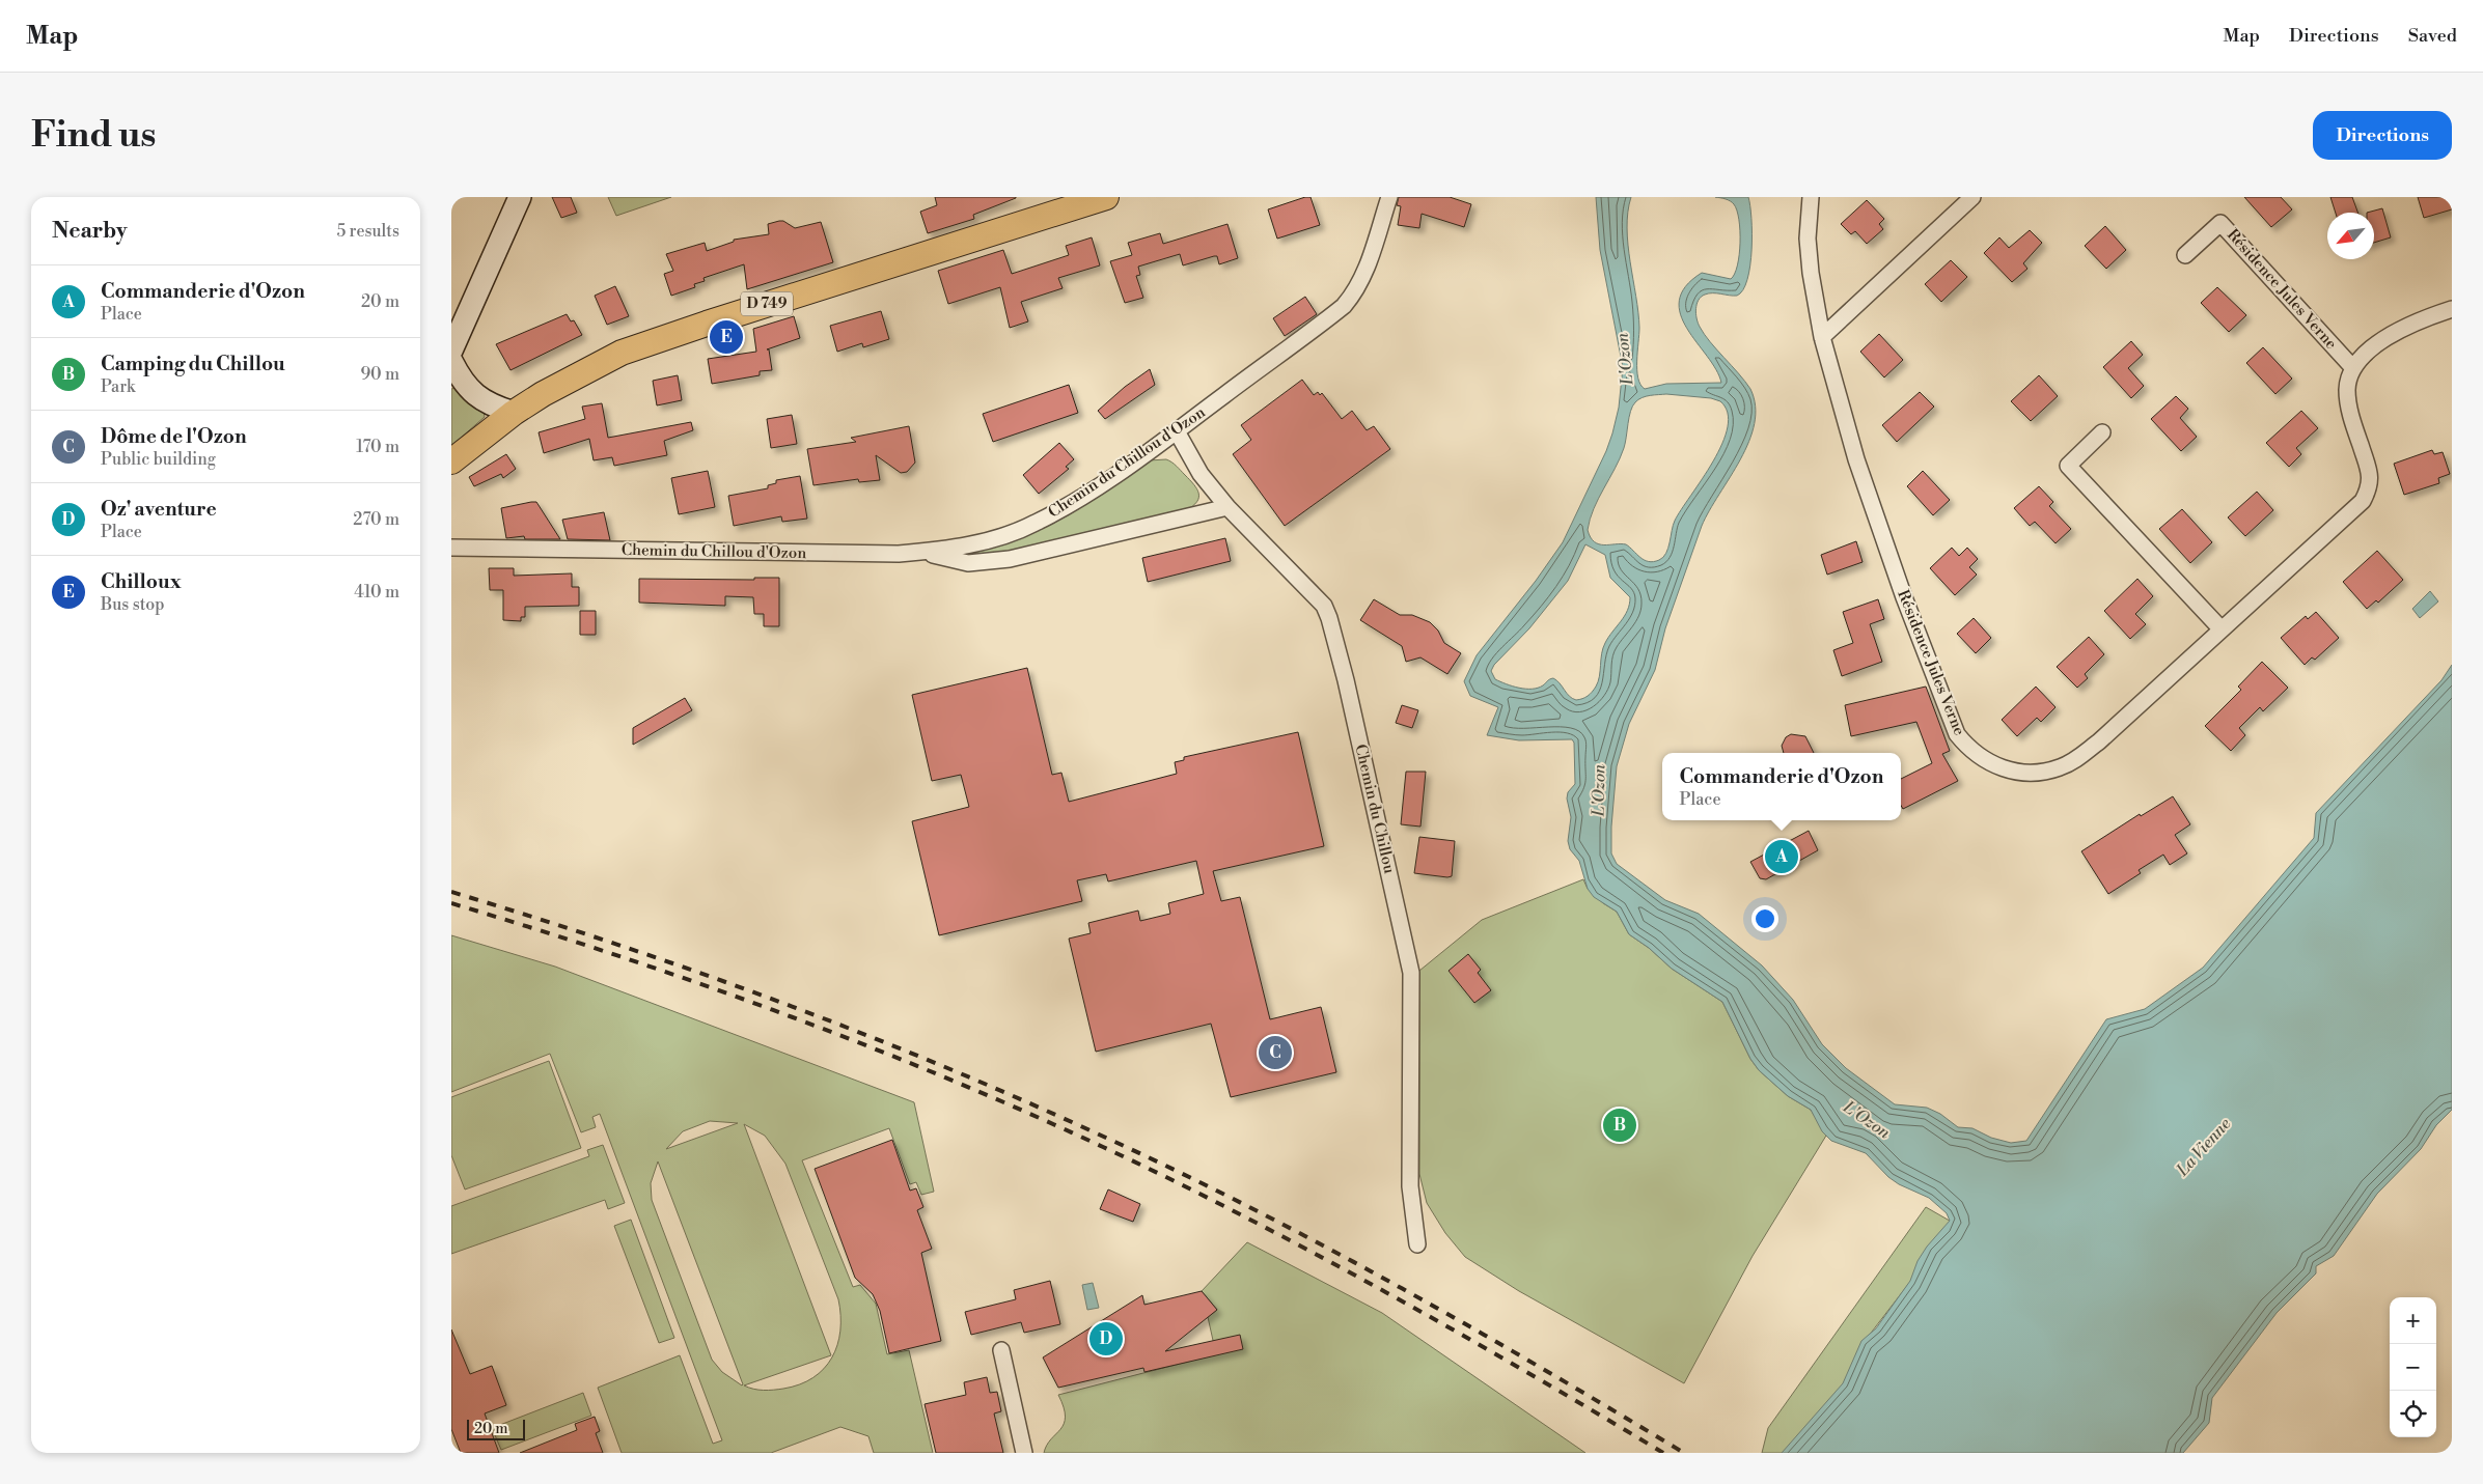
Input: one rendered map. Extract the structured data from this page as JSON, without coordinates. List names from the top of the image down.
{
  "streets": {
    "main road": ["D 749"],
    "street": ["Résidence Jules Verne", "Chemin du Chillou d'Ozon", "Chemin du Chillou"]
  },
  "crossings": [
    ["Chemin du Chillou d'Ozon", "Chemin du Chillou"]
  ],
  "water": ["L'Ozon", "La Vienne"],
  "scale_bar": "20 m",
  "north": "bottom left",
  "page": {
    "header": "Map",
    "nav": ["Map", "Directions", "Saved"],
    "buttons": "Directions",
    "title": "Find us",
    "heading": ["Nearby", "5 results"],
    "list": [
      {
        "mark": "A",
        "name": "Commanderie d'Ozon",
        "note": "Place",
        "value": "20 m"
      },
      {
        "mark": "B",
        "name": "Camping du Chillou",
        "note": "Park",
        "value": "90 m"
      },
      {
        "mark": "C",
        "name": "Dôme de l'Ozon",
        "note": "Public building",
        "value": "170 m"
      },
      {
        "mark": "D",
        "name": "Oz' aventure",
        "note": "Place",
        "value": "270 m"
      },
      {
        "mark": "E",
        "name": "Chilloux",
        "note": "Bus stop",
        "value": "410 m"
      }
    ],
    "pins": [
      "E",
      "A",
      "C",
      "B",
      "D"
    ],
    "popup": ["Commanderie d'Ozon", "Place"],
    "map_buttons": ["+", "−"],
    "scale": "20 m"
  }
}
